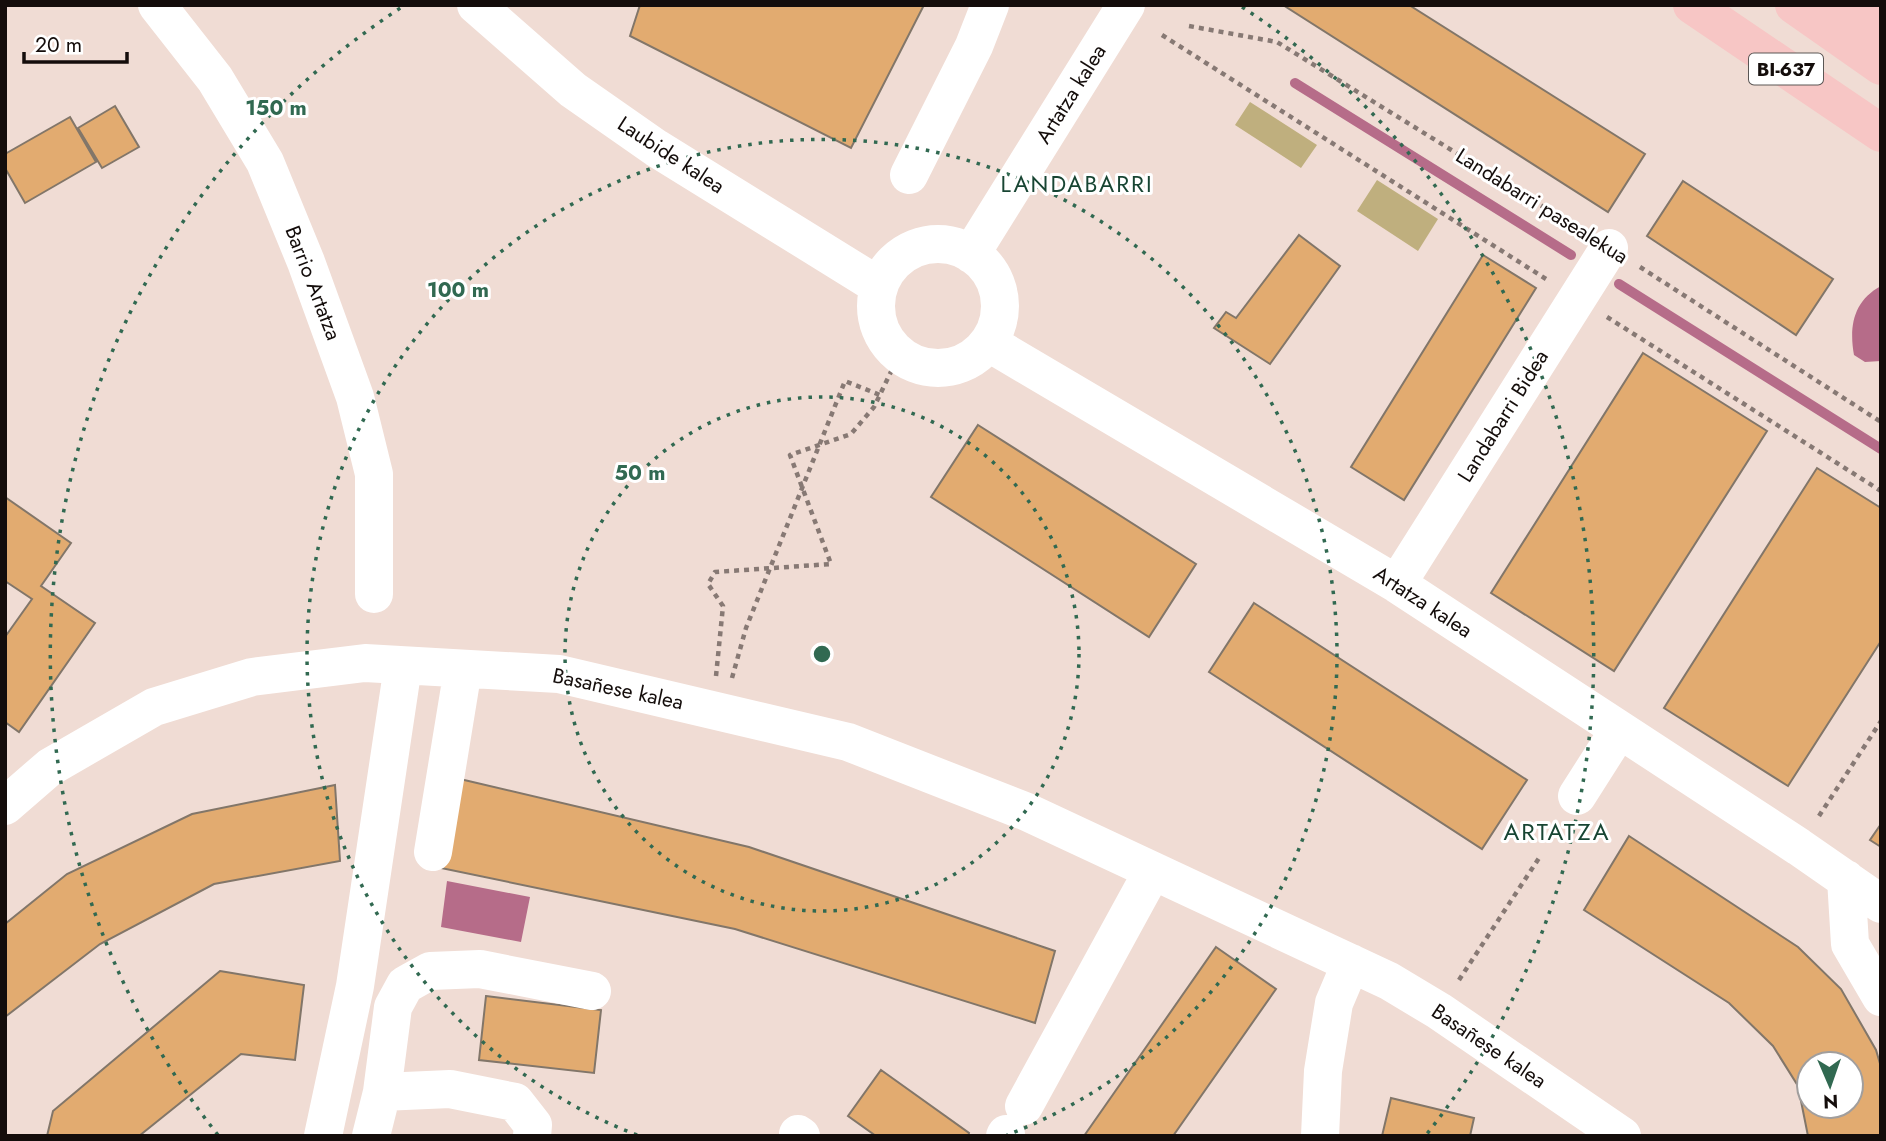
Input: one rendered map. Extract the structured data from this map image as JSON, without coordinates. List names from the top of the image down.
{
  "streets": {
    "highway": ["BI-637"],
    "street": [
      "Artatza kalea",
      "Laubide kalea",
      "Barrio Artatza",
      "Landabarri Bidea",
      "Basañese kalea"
    ],
    "path": ["Landabarri pasealekua"]
  },
  "crossings": [
    ["Artatza kalea", "Laubide kalea"],
    ["Artatza kalea", "Landabarri Bidea"],
    ["Landabarri pasealekua", "Landabarri Bidea"]
  ],
  "districts": ["LANDABARRI", "ARTATZA"],
  "scale_bar": "20 m",
  "north": "bottom",
  "rings": ["150 m", "100 m", "50 m"]
}
